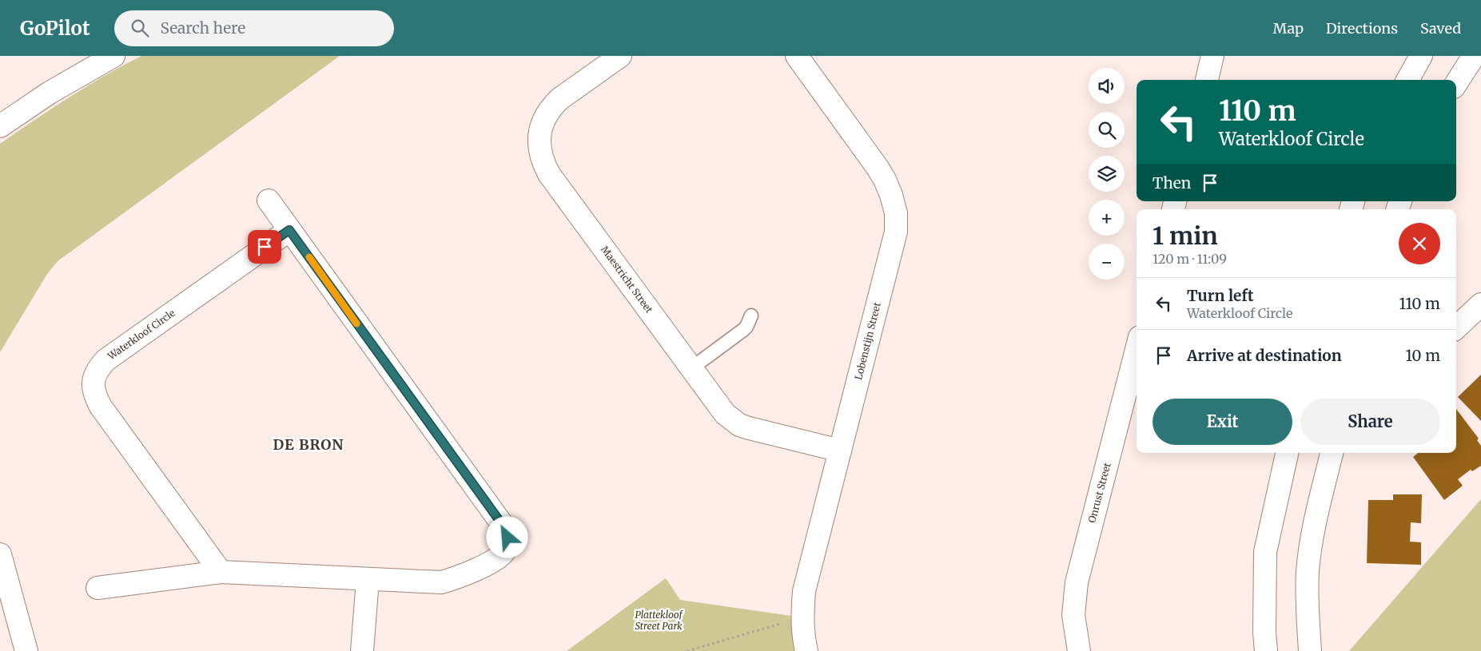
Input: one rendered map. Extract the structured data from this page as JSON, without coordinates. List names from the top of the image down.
{
  "streets": {
    "street": [
      "Maestricht Street",
      "Waterkloof Circle",
      "Lobenstijn Street",
      "Onrust Street"
    ]
  },
  "crossings": [
    ["Maestricht Street", "Lobenstijn Street"]
  ],
  "districts": ["DE BRON"],
  "parks": ["Plattekloof Street Park"],
  "page": {
    "header": "GoPilot",
    "search": "Search here",
    "nav": ["Map", "Directions", "Saved"],
    "map_buttons": ["+", "−"],
    "turn": ["110 m", "Waterkloof Circle"],
    "then": "Then",
    "heading": ["1 min", "120 m · 11:09"],
    "list": [
      {
        "name": "Turn left",
        "note": "Waterkloof Circle",
        "value": "110 m"
      },
      {
        "name": "Arrive at destination",
        "value": "10 m"
      }
    ],
    "buttons": ["Exit", "Share"]
  }
}
